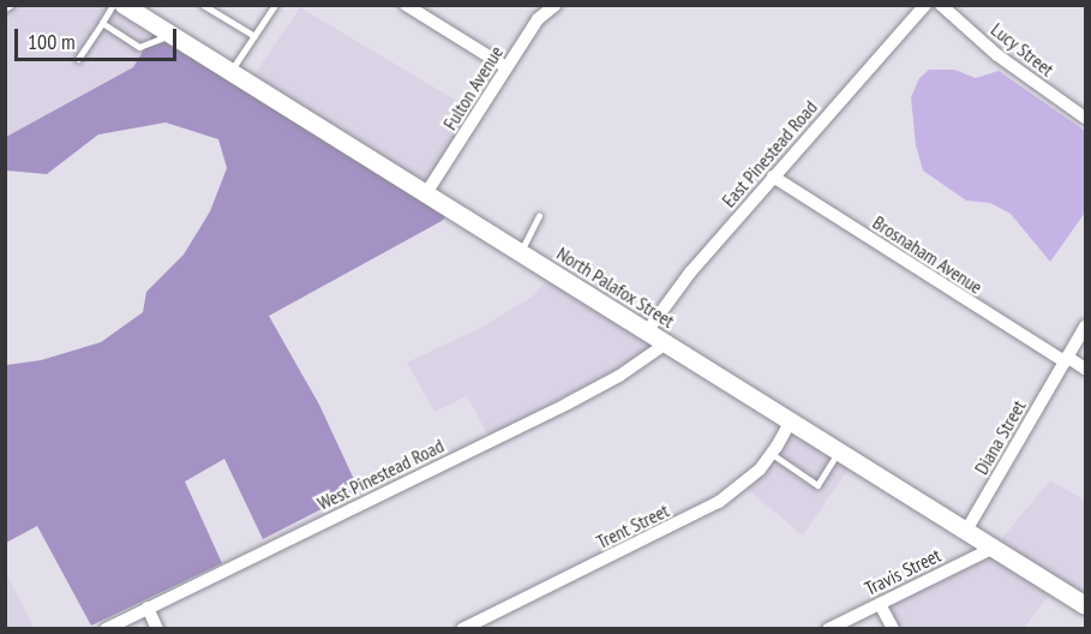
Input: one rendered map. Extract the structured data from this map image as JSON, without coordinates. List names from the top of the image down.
{
  "streets": {
    "main road": ["North Palafox Street"],
    "street": [
      "Lucy Street",
      "Fulton Avenue",
      "East Pinestead Road",
      "Brosnaham Avenue",
      "Diana Street",
      "West Pinestead Road",
      "Trent Street",
      "Travis Street"
    ]
  },
  "crossings": [
    ["Fulton Avenue", "North Palafox Street"],
    ["East Pinestead Road", "Brosnaham Avenue"],
    ["East Pinestead Road", "North Palafox Street"],
    ["Brosnaham Avenue", "Diana Street"],
    ["North Palafox Street", "Diana Street"],
    ["North Palafox Street", "West Pinestead Road"],
    ["North Palafox Street", "Trent Street"],
    ["North Palafox Street", "Travis Street"]
  ],
  "scale_bar": "100 m"
}
